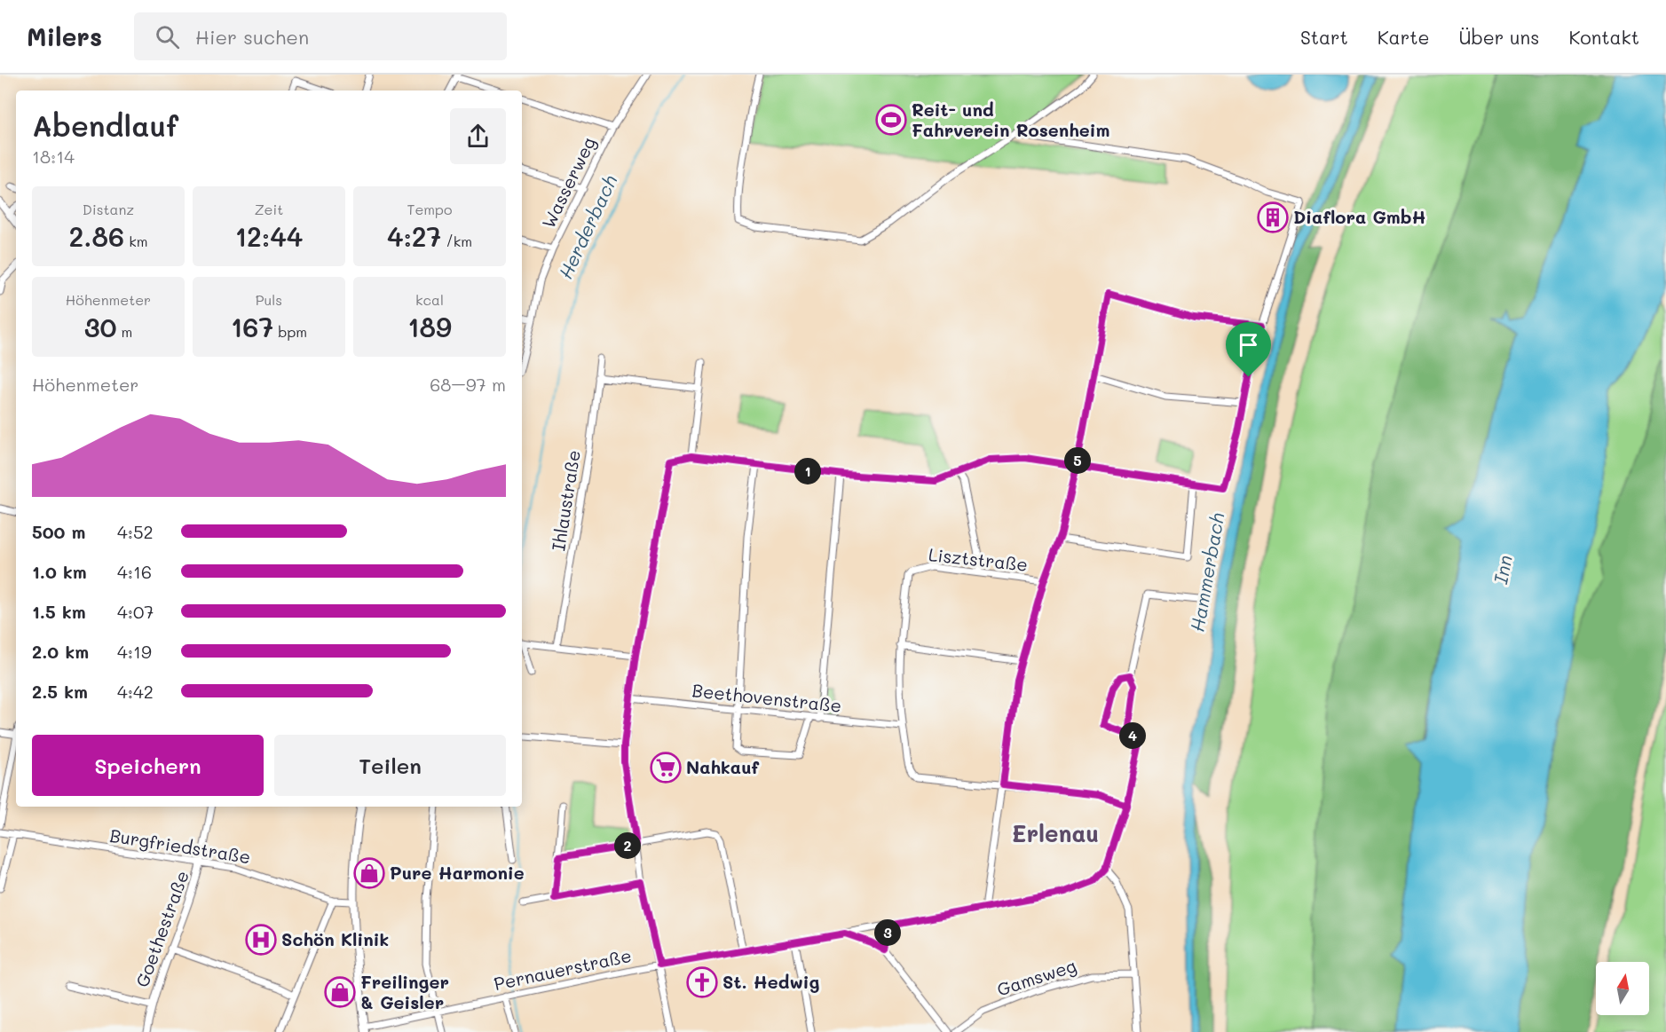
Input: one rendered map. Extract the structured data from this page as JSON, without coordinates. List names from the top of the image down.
{
  "streets": {
    "street": [
      "Wasserweg",
      "Ihlaustraße",
      "Lisztstraße",
      "Beethovenstraße",
      "Burgfriedstraße",
      "Goethestraße",
      "Pernauerstraße",
      "Gamsweg"
    ]
  },
  "crossings": [
    ["Burgfriedstraße", "Goethestraße"]
  ],
  "districts": ["Erlenau"],
  "water": ["Herderbach", "Inn", "Hammerbach"],
  "places": {
    "sports": ["Reit- und Fahrverein Rosenheim"],
    "building": ["Diaflora GmbH"],
    "supermarket": ["Nahkauf"],
    "shop": ["Pure Harmonie", "Freilinger & Geisler"],
    "hospital": ["Schön Klinik"],
    "church": ["St. Hedwig"]
  },
  "north": "top",
  "page": {
    "header": "Milers",
    "search": "Hier suchen",
    "nav": [
      "Start",
      "Karte",
      "Über uns",
      "Kontakt"
    ],
    "heading": ["Abendlauf", "18:14"],
    "stats": [
      ["Distanz", "2.86 km"],
      ["Zeit", "12:44"],
      ["Tempo", "4:27 /km"],
      ["Höhenmeter", "30 m"],
      ["Puls", "167 bpm"],
      ["kcal", "189"]
    ],
    "chart": ["Höhenmeter", "68–97 m"],
    "pins": [
      "5",
      "1",
      "4",
      "2",
      "3"
    ],
    "list": [
      {
        "name": "500 m",
        "note": "4:52"
      },
      {
        "name": "1.0 km",
        "note": "4:16"
      },
      {
        "name": "1.5 km",
        "note": "4:07"
      },
      {
        "name": "2.0 km",
        "note": "4:19"
      },
      {
        "name": "2.5 km",
        "note": "4:42"
      }
    ],
    "buttons": ["Speichern", "Teilen"]
  }
}
